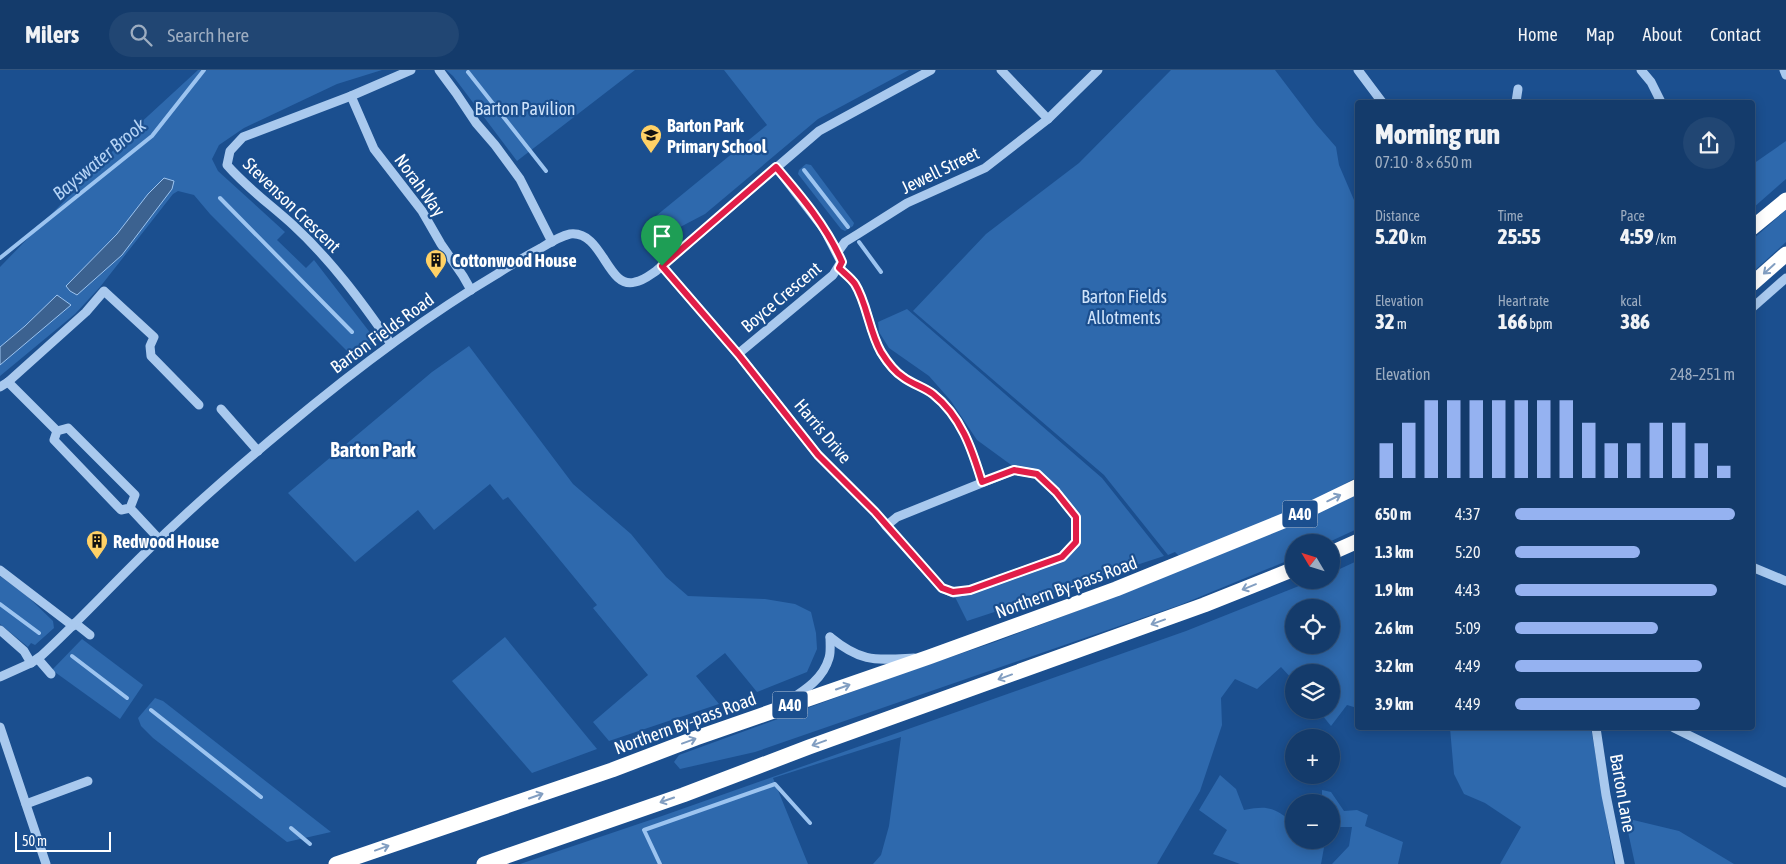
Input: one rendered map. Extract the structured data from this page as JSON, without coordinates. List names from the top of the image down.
{
  "streets": {
    "highway": ["A40", "Northern By-pass Road"],
    "street": [
      "Jewell Street",
      "Norah Way",
      "Stevenson Crescent",
      "Boyce Crescent",
      "Barton Fields Road",
      "Harris Drive",
      "Barton Lane"
    ]
  },
  "crossings": [
    ["Jewell Street", "Boyce Crescent"],
    ["Norah Way", "Stevenson Crescent"],
    ["Norah Way", "Barton Fields Road"],
    ["Stevenson Crescent", "Barton Fields Road"],
    ["Boyce Crescent", "Barton Fields Road"],
    ["Boyce Crescent", "Harris Drive"]
  ],
  "districts": ["Barton Park"],
  "water": ["Bayswater Brook"],
  "parks": ["Barton Pavilion", "Barton Fields Allotments"],
  "places": {
    "school or university": ["Barton Park Primary School"],
    "building": ["Cottonwood House", "Redwood House"]
  },
  "scale_bar": "50 m",
  "north": "top left",
  "page": {
    "header": "Milers",
    "search": "Search here",
    "nav": [
      "Home",
      "Map",
      "About",
      "Contact"
    ],
    "heading": ["Morning run", "07:10 · 8 × 650 m"],
    "stats": [
      ["Distance", "5.20 km"],
      ["Time", "25:55"],
      ["Pace", "4:59 /km"],
      ["Elevation", "32 m"],
      ["Heart rate", "166 bpm"],
      ["kcal", "386"]
    ],
    "chart": ["Elevation", "248–251 m"],
    "list": [
      {
        "name": "650 m",
        "note": "4:37"
      },
      {
        "name": "1.3 km",
        "note": "5:20"
      },
      {
        "name": "1.9 km",
        "note": "4:43"
      },
      {
        "name": "2.6 km",
        "note": "5:09"
      },
      {
        "name": "3.2 km",
        "note": "4:49"
      },
      {
        "name": "3.9 km",
        "note": "4:49"
      }
    ],
    "map_buttons": ["+", "−"],
    "scale": "50 m"
  }
}
